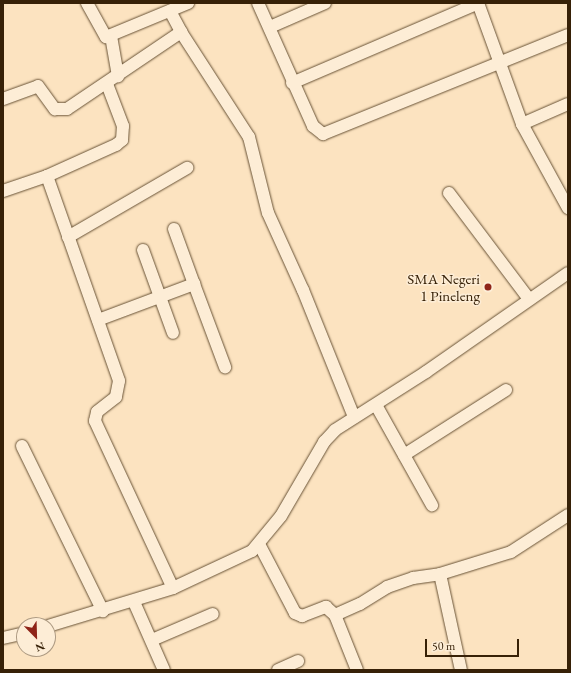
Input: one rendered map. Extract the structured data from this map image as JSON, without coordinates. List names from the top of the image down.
{
  "places": ["SMA Negeri 1 Pineleng"],
  "scale_bar": "50 m",
  "north": "bottom right"
}
